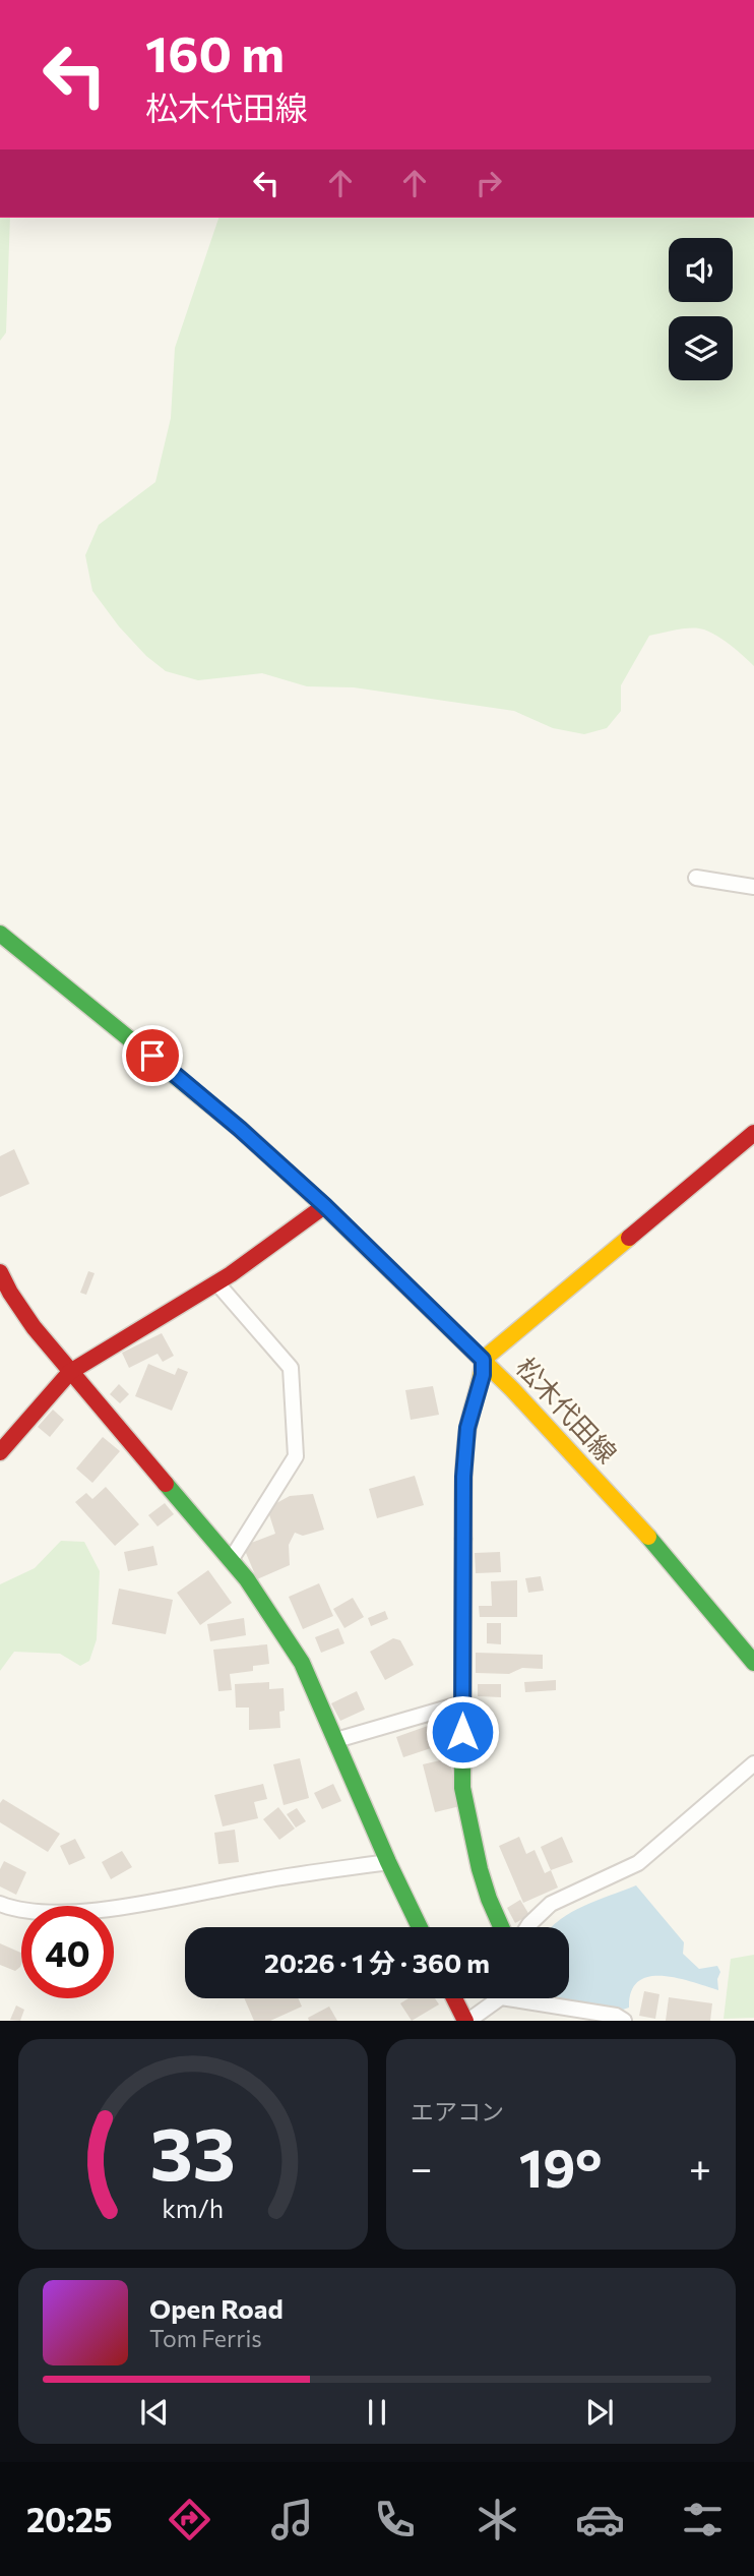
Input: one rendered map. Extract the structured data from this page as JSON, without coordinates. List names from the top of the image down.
{
  "streets": {
    "street": ["松木代田線"]
  },
  "page": {
    "turn": ["160 m", "松木代田線"],
    "limit": "40",
    "trip": "20:26 · 1 分 · 360 m",
    "tile": "エアコン",
    "heat": ["−", "19°", "+"],
    "song": ["Open Road", "Tom Ferris"],
    "tabs": "20:25",
    "gauge": ["33", "km/h"]
  }
}
